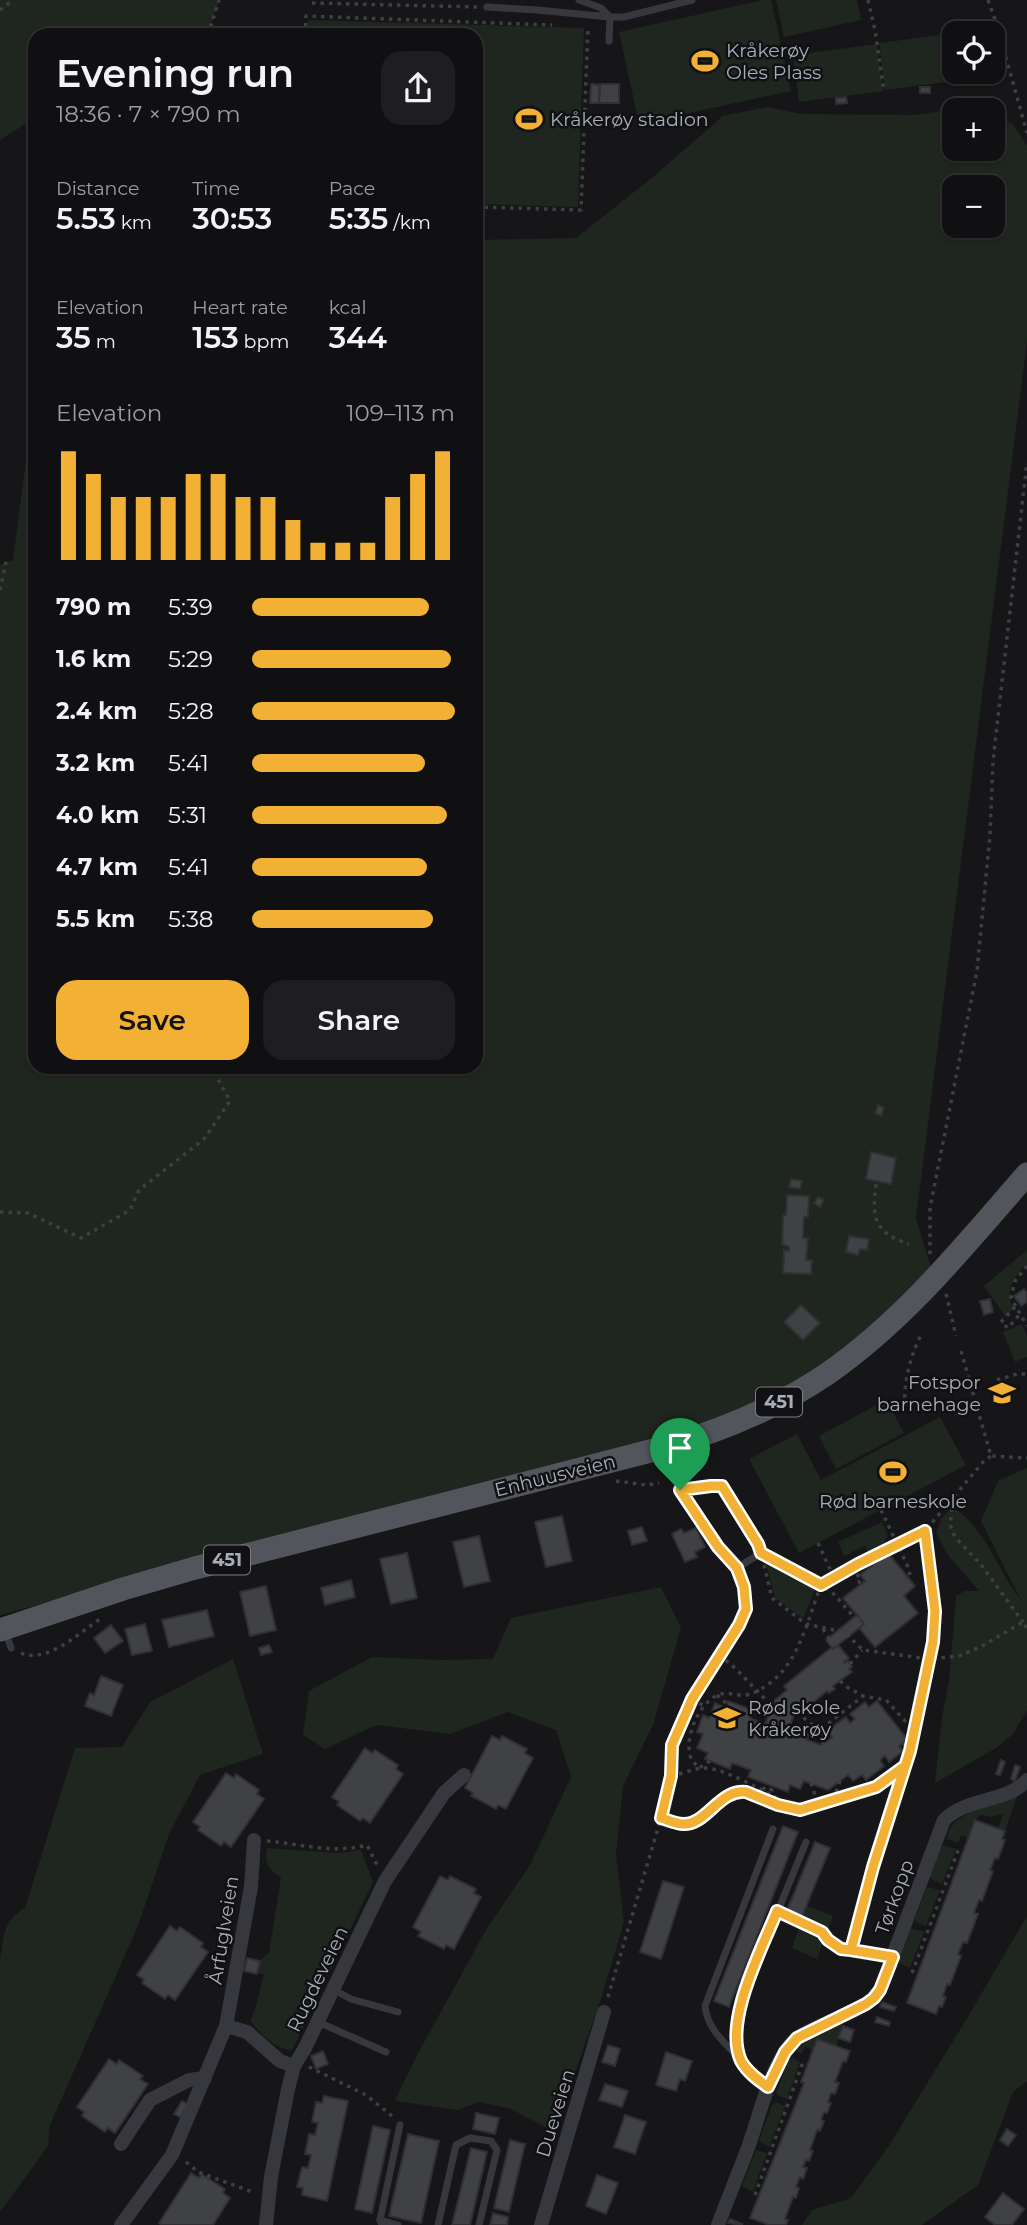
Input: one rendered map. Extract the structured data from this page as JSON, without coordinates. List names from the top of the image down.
{
  "streets": {
    "main road": ["451", "Enhuusveien"],
    "street": [
      "Tørkopp",
      "Årfuglveien",
      "Rugdeveien",
      "Dueveien"
    ]
  },
  "places": {
    "sports": ["Kråkerøy Oles Plass", "Kråkerøy stadion", "Rød barneskole"],
    "school or university": ["Fotspor barnehage", "Rød skole Kråkerøy"]
  },
  "page": {
    "map_buttons": ["+", "−"],
    "heading": ["Evening run", "18:36 · 7 × 790 m"],
    "stats": [
      ["Distance", "5.53 km"],
      ["Time", "30:53"],
      ["Pace", "5:35 /km"],
      ["Elevation", "35 m"],
      ["Heart rate", "153 bpm"],
      ["kcal", "344"]
    ],
    "chart": ["Elevation", "109–113 m"],
    "list": [
      {
        "name": "790 m",
        "note": "5:39"
      },
      {
        "name": "1.6 km",
        "note": "5:29"
      },
      {
        "name": "2.4 km",
        "note": "5:28"
      },
      {
        "name": "3.2 km",
        "note": "5:41"
      },
      {
        "name": "4.0 km",
        "note": "5:31"
      },
      {
        "name": "4.7 km",
        "note": "5:41"
      },
      {
        "name": "5.5 km",
        "note": "5:38"
      }
    ],
    "buttons": ["Save", "Share"]
  }
}
